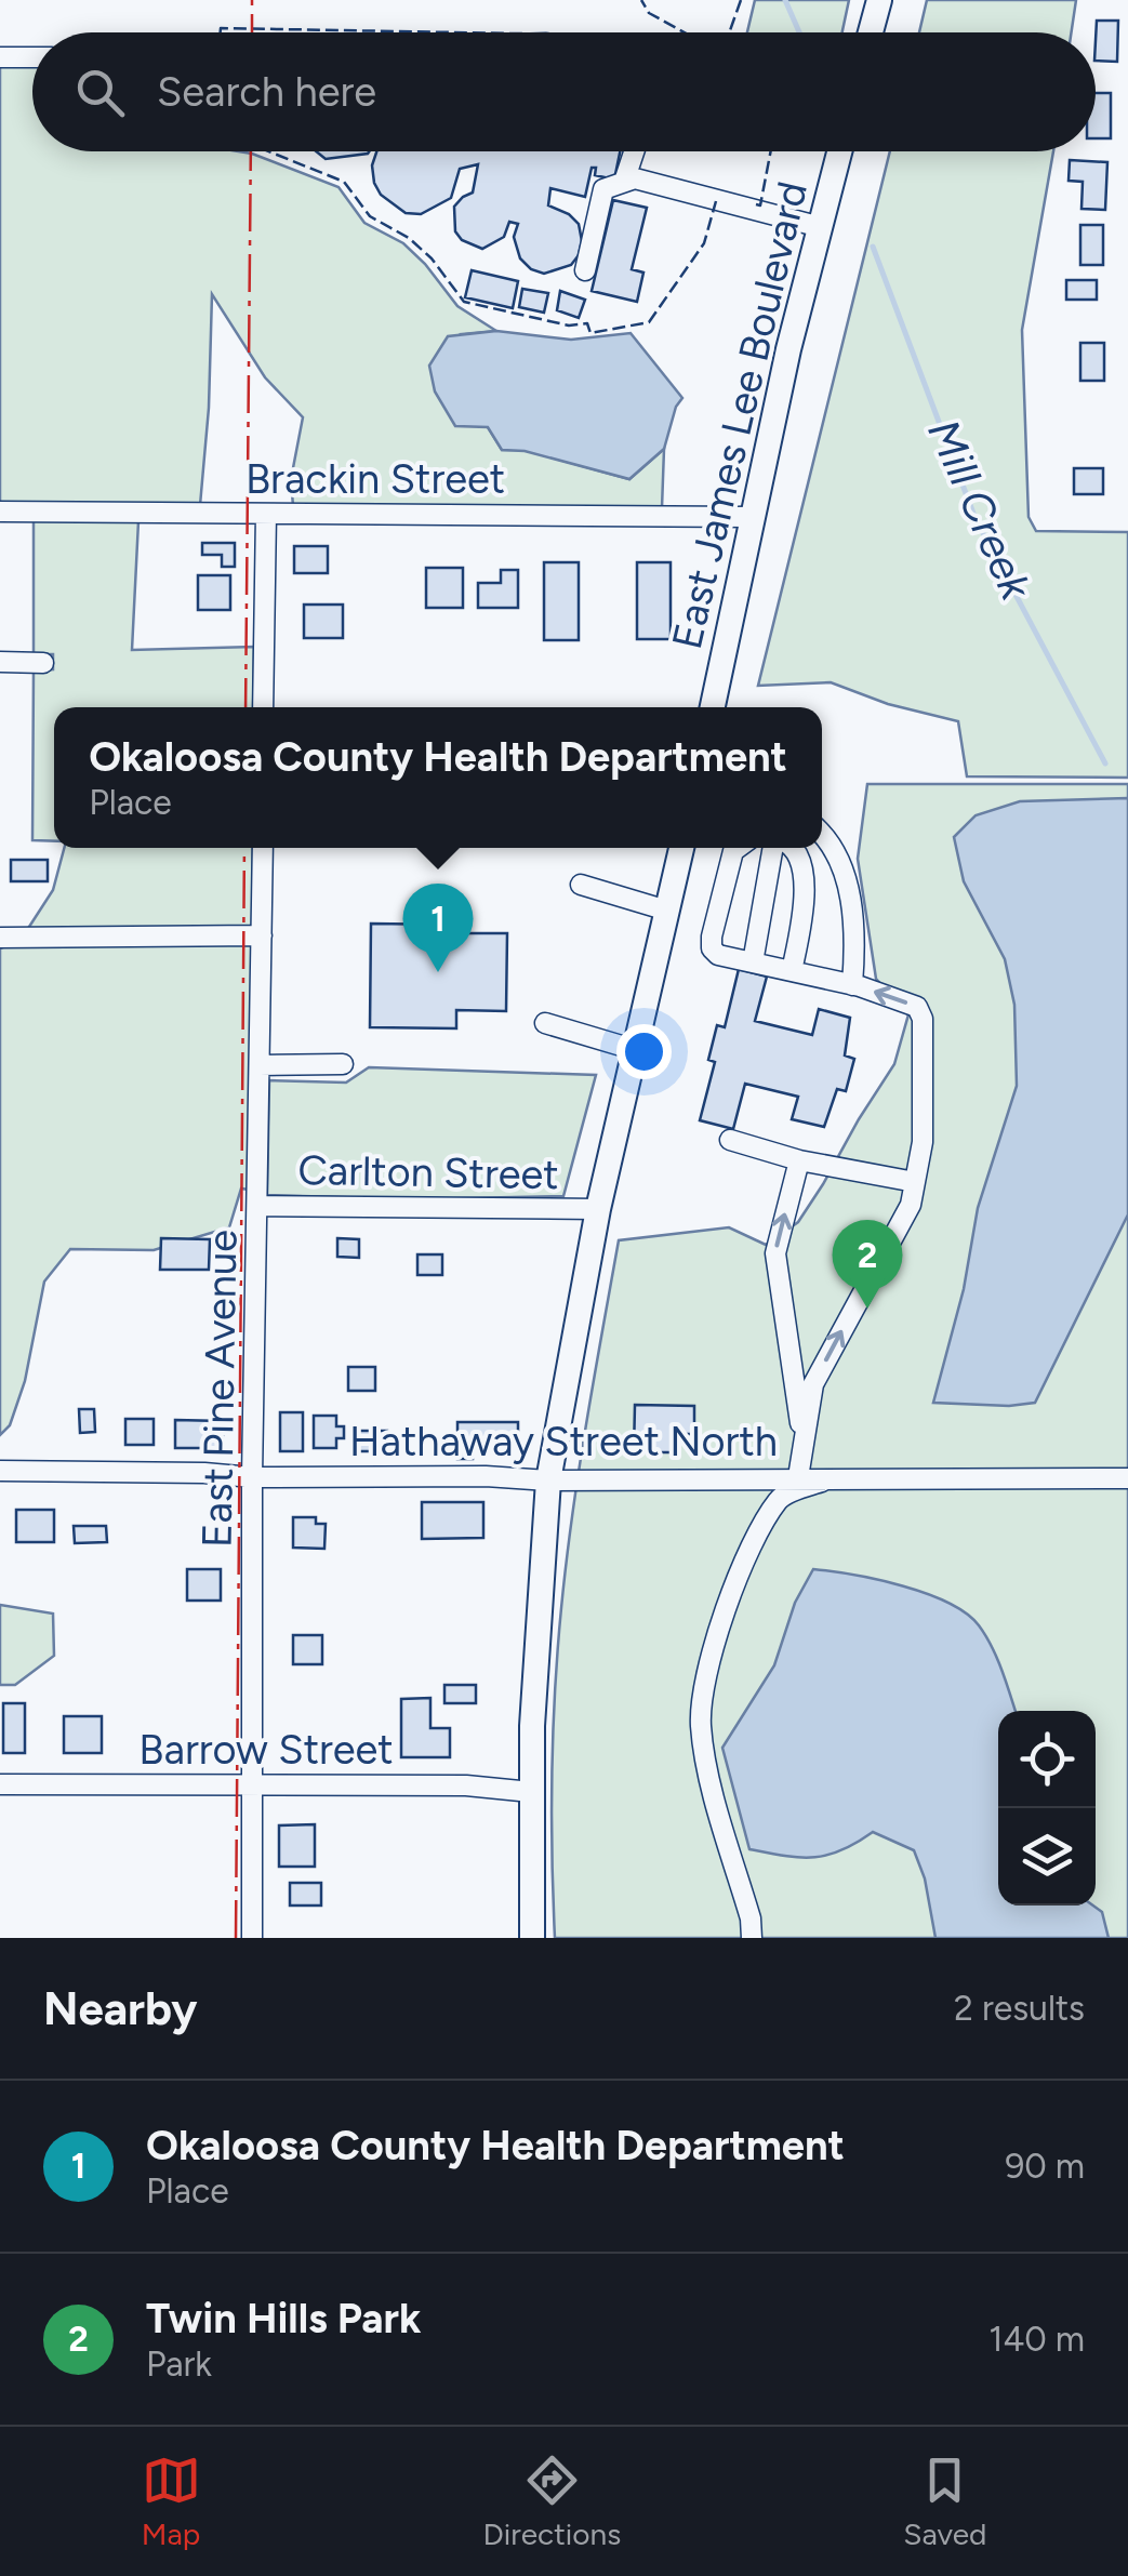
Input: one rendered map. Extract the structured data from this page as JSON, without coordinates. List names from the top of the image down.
{
  "streets": {
    "main road": ["East James Lee Boulevard"],
    "street": [
      "Brackin Street",
      "Carlton Street",
      "East Pine Avenue",
      "Hathaway Street North",
      "Barrow Street"
    ]
  },
  "crossings": [
    ["East James Lee Boulevard", "Brackin Street"],
    ["Carlton Street", "East Pine Avenue"],
    ["East Pine Avenue", "Hathaway Street North"],
    ["East Pine Avenue", "Barrow Street"]
  ],
  "water": ["Mill Creek"],
  "page": {
    "search": "Search here",
    "popup": ["Okaloosa County Health Department", "Place"],
    "pins": ["1", "2"],
    "heading": ["Nearby", "2 results"],
    "list": [
      {
        "mark": "1",
        "name": "Okaloosa County Health Department",
        "note": "Place",
        "value": "90 m"
      },
      {
        "mark": "2",
        "name": "Twin Hills Park",
        "note": "Park",
        "value": "140 m"
      }
    ],
    "nav": ["Map", "Directions", "Saved"]
  }
}
